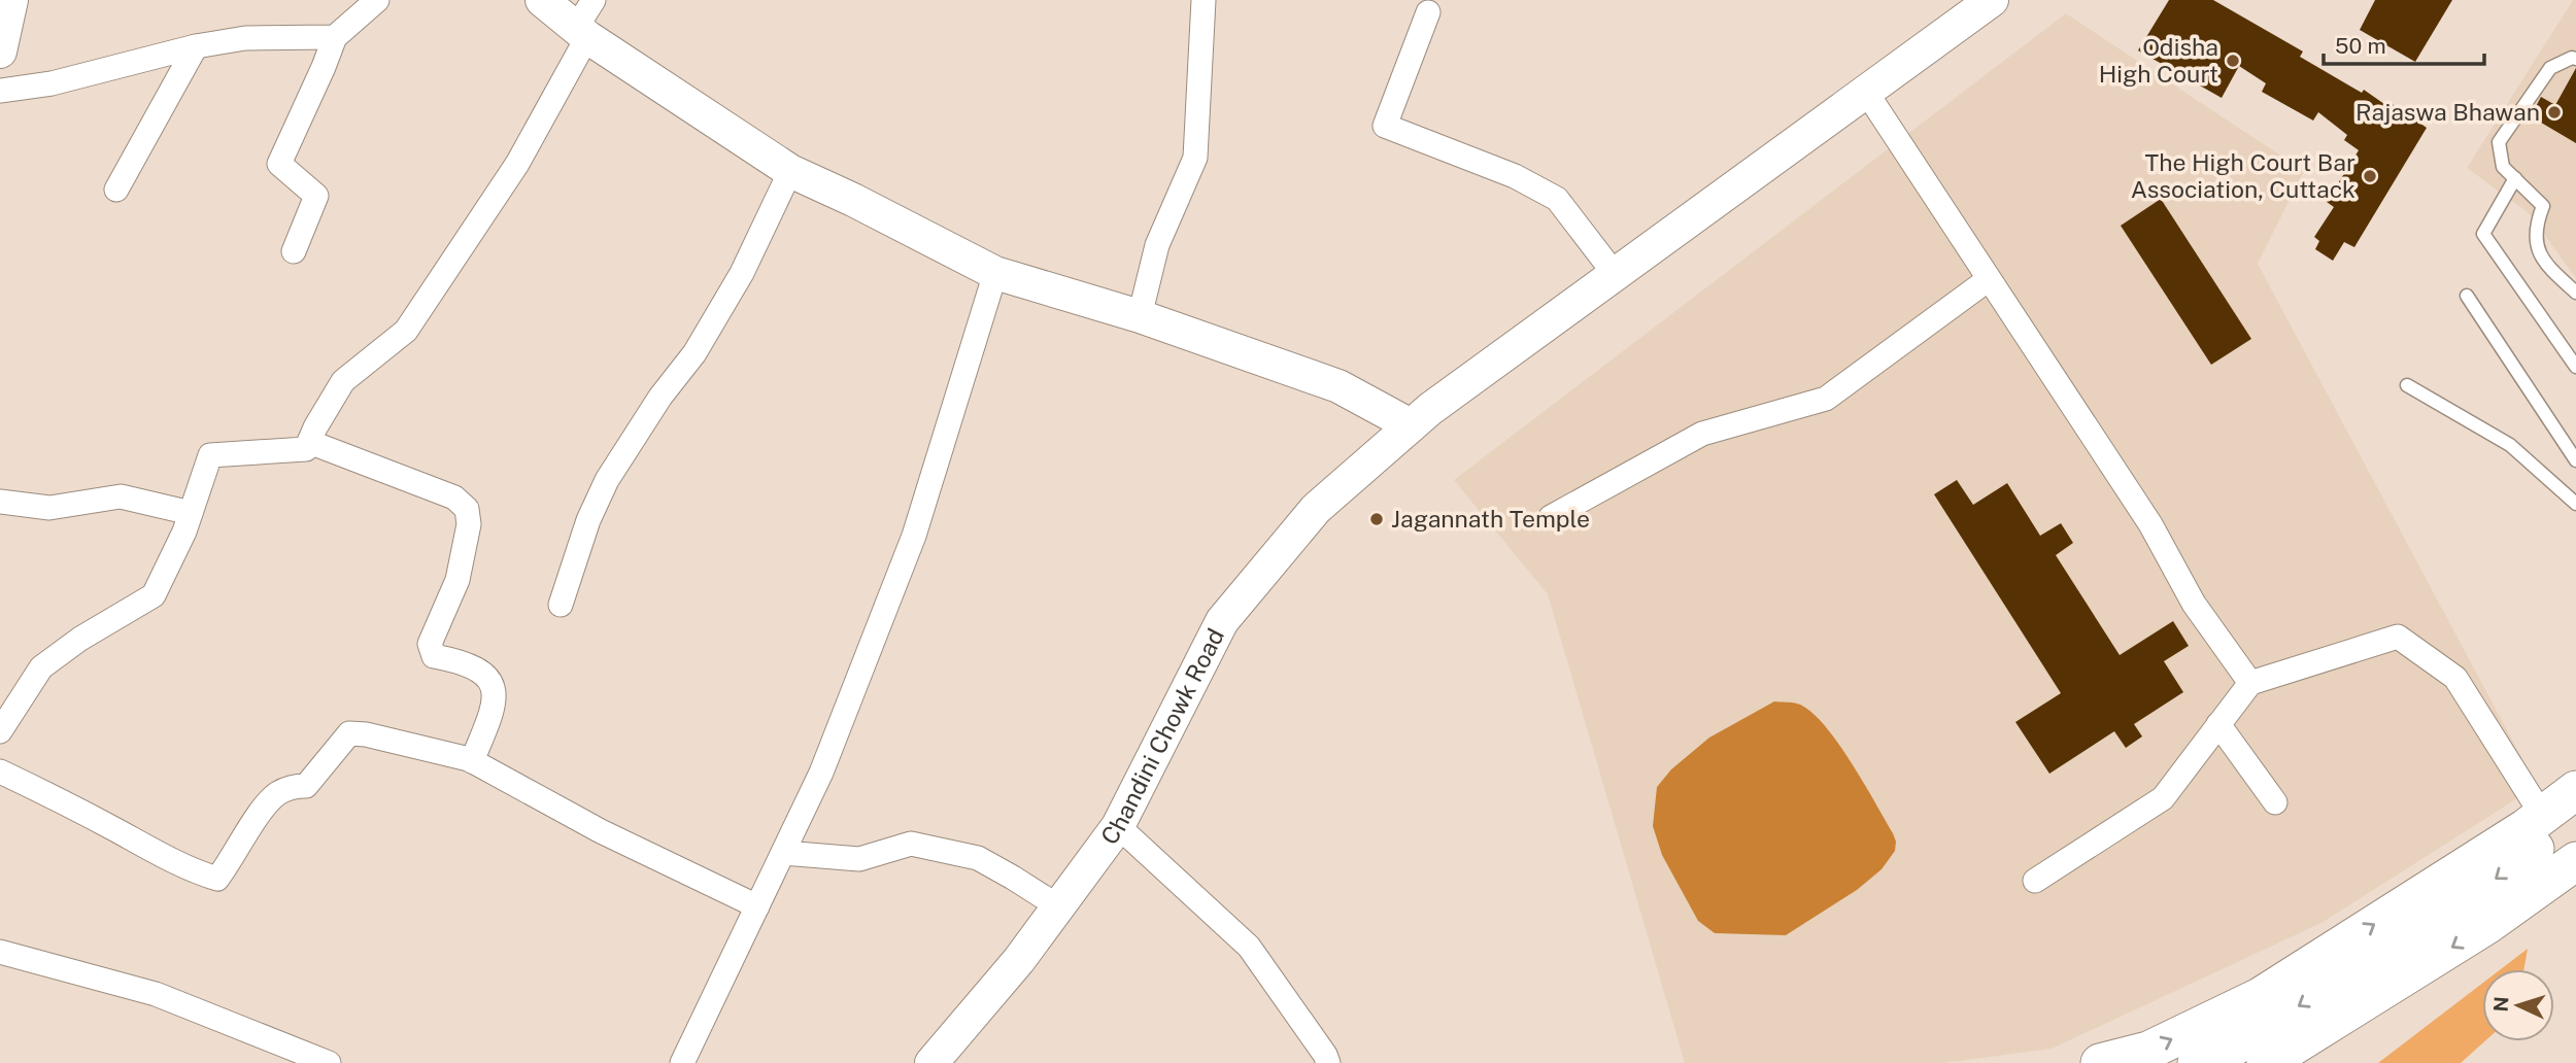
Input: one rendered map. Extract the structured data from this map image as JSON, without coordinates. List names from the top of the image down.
{
  "streets": {
    "main road": ["Chandini Chowk Road"]
  },
  "places": [
    "Odisha High Court",
    "Rajaswa Bhawan",
    "The High Court Bar Association, Cuttack",
    "Jagannath Temple"
  ],
  "scale_bar": "50 m",
  "north": "left"
}
